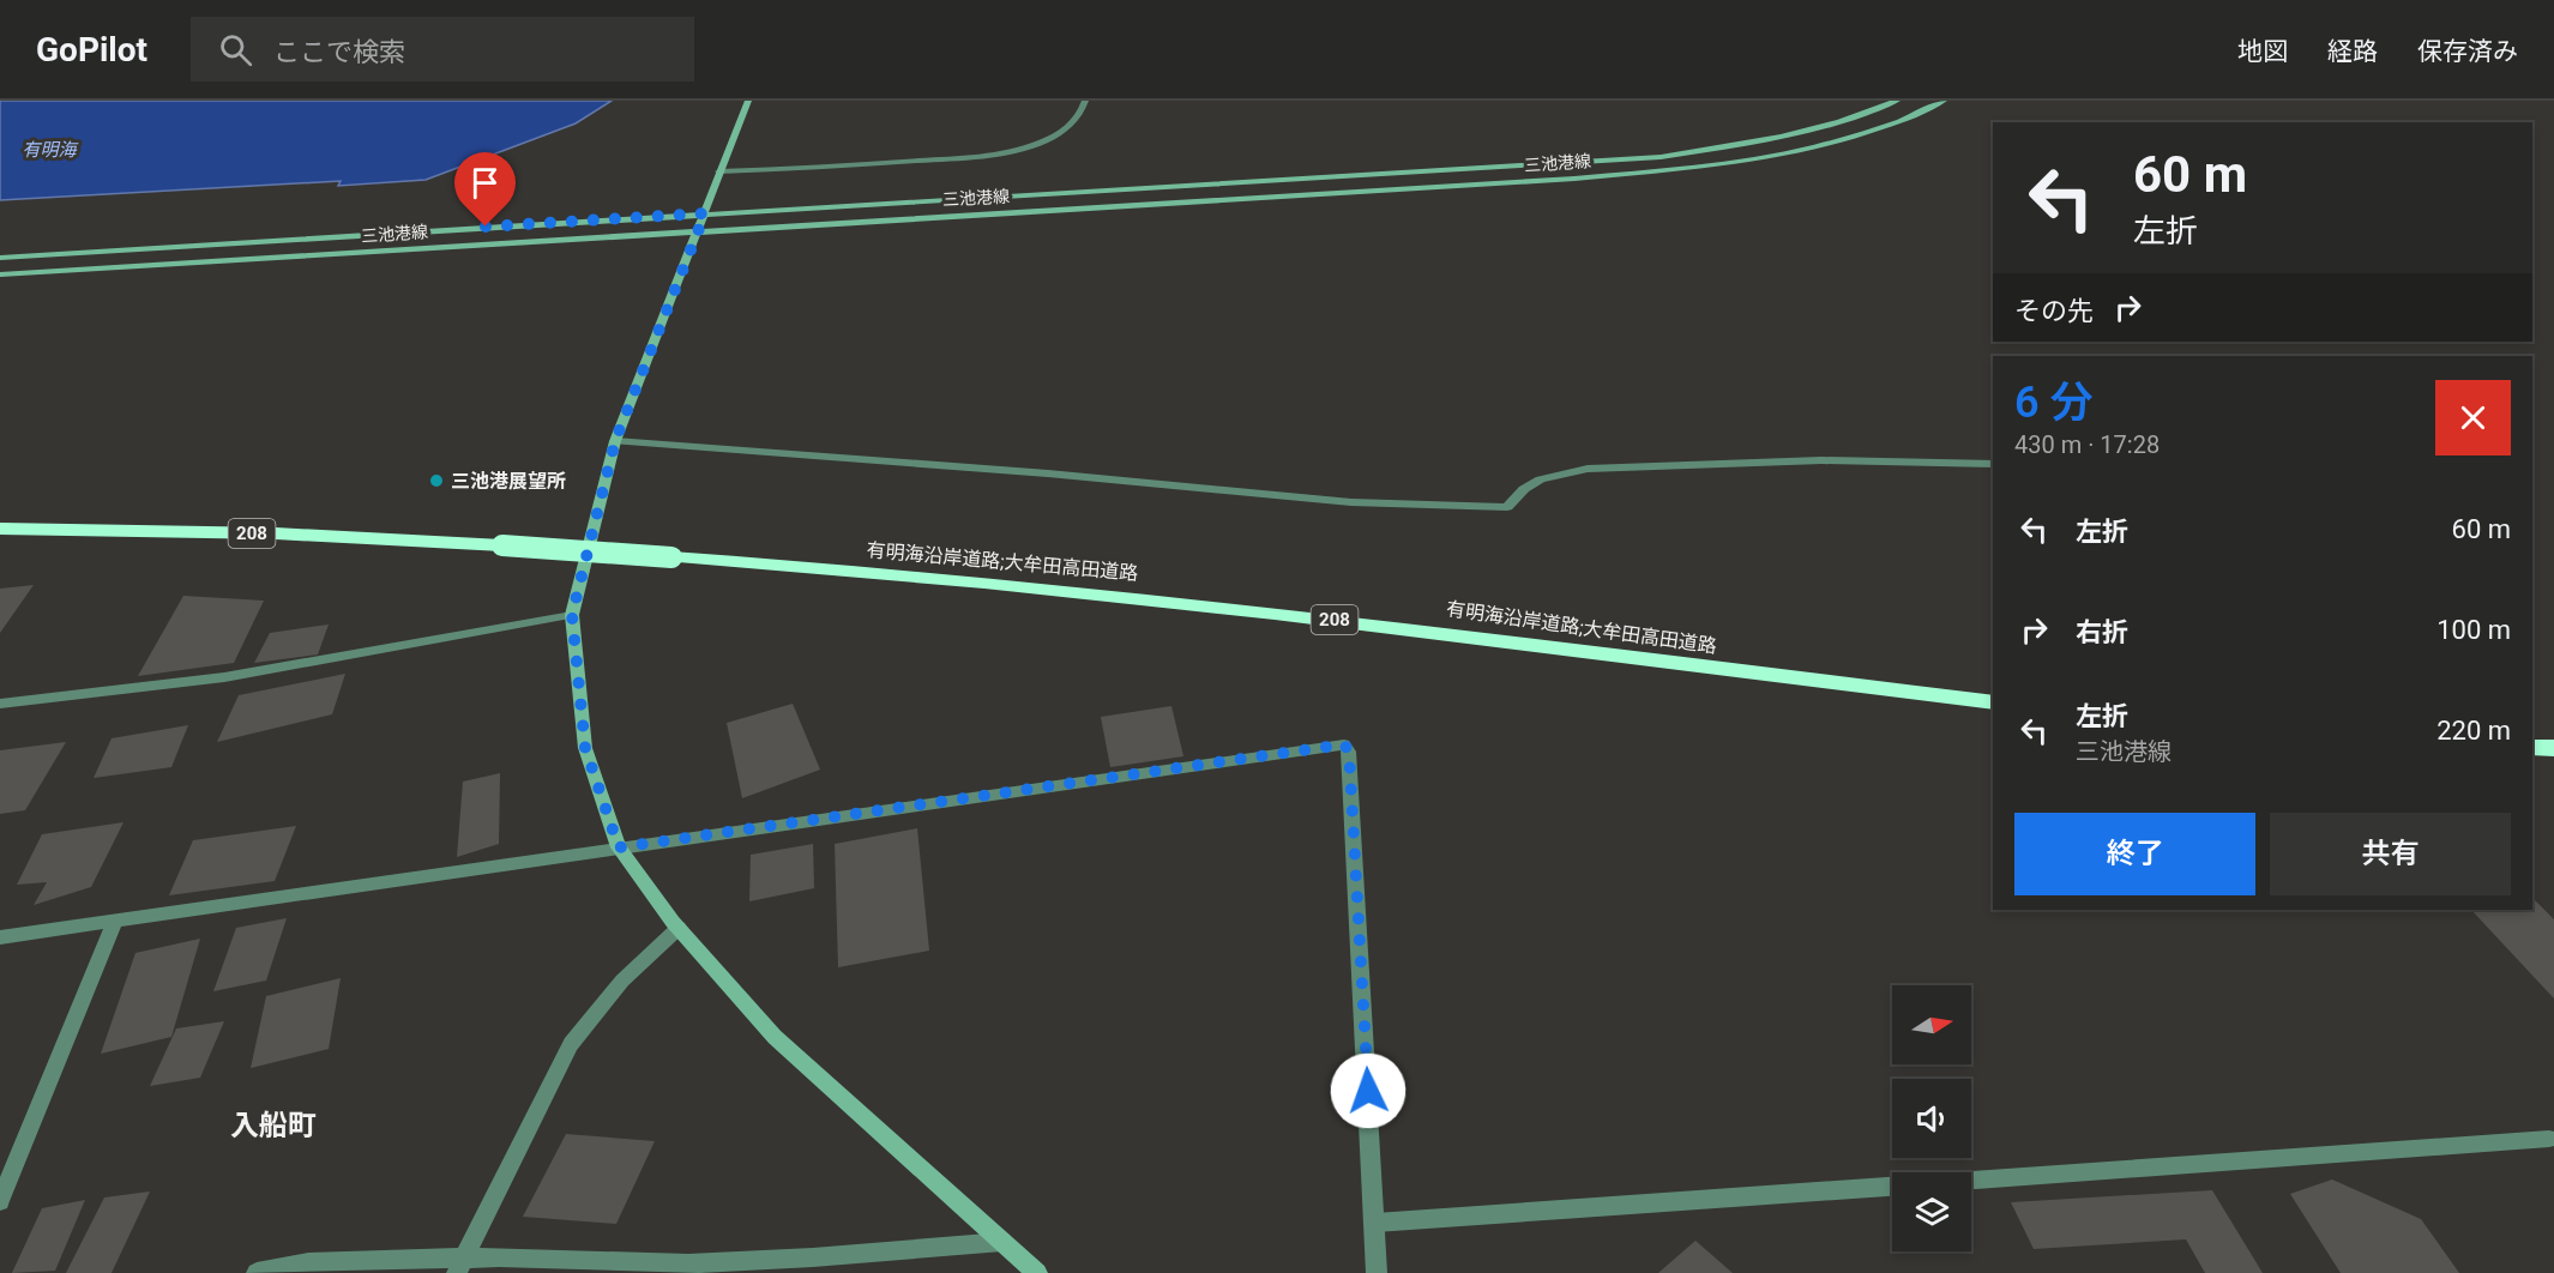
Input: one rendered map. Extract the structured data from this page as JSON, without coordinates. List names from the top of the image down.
{
  "streets": {
    "highway": ["208", "有明海沿岸道路;大牟田高田道路"],
    "main road": ["三池港線"]
  },
  "districts": ["入船町"],
  "water": ["有明海"],
  "places": ["三池港展望所"],
  "north": "right",
  "page": {
    "header": "GoPilot",
    "search": "ここで検索",
    "nav": ["地図", "経路", "保存済み"],
    "turn": ["60 m", "左折"],
    "then": "その先",
    "heading": ["6 分", "430 m · 17:28"],
    "list": [
      {
        "name": "左折",
        "value": "60 m"
      },
      {
        "name": "右折",
        "value": "100 m"
      },
      {
        "name": "左折",
        "note": "三池港線",
        "value": "220 m"
      }
    ],
    "buttons": ["終了", "共有"]
  }
}
